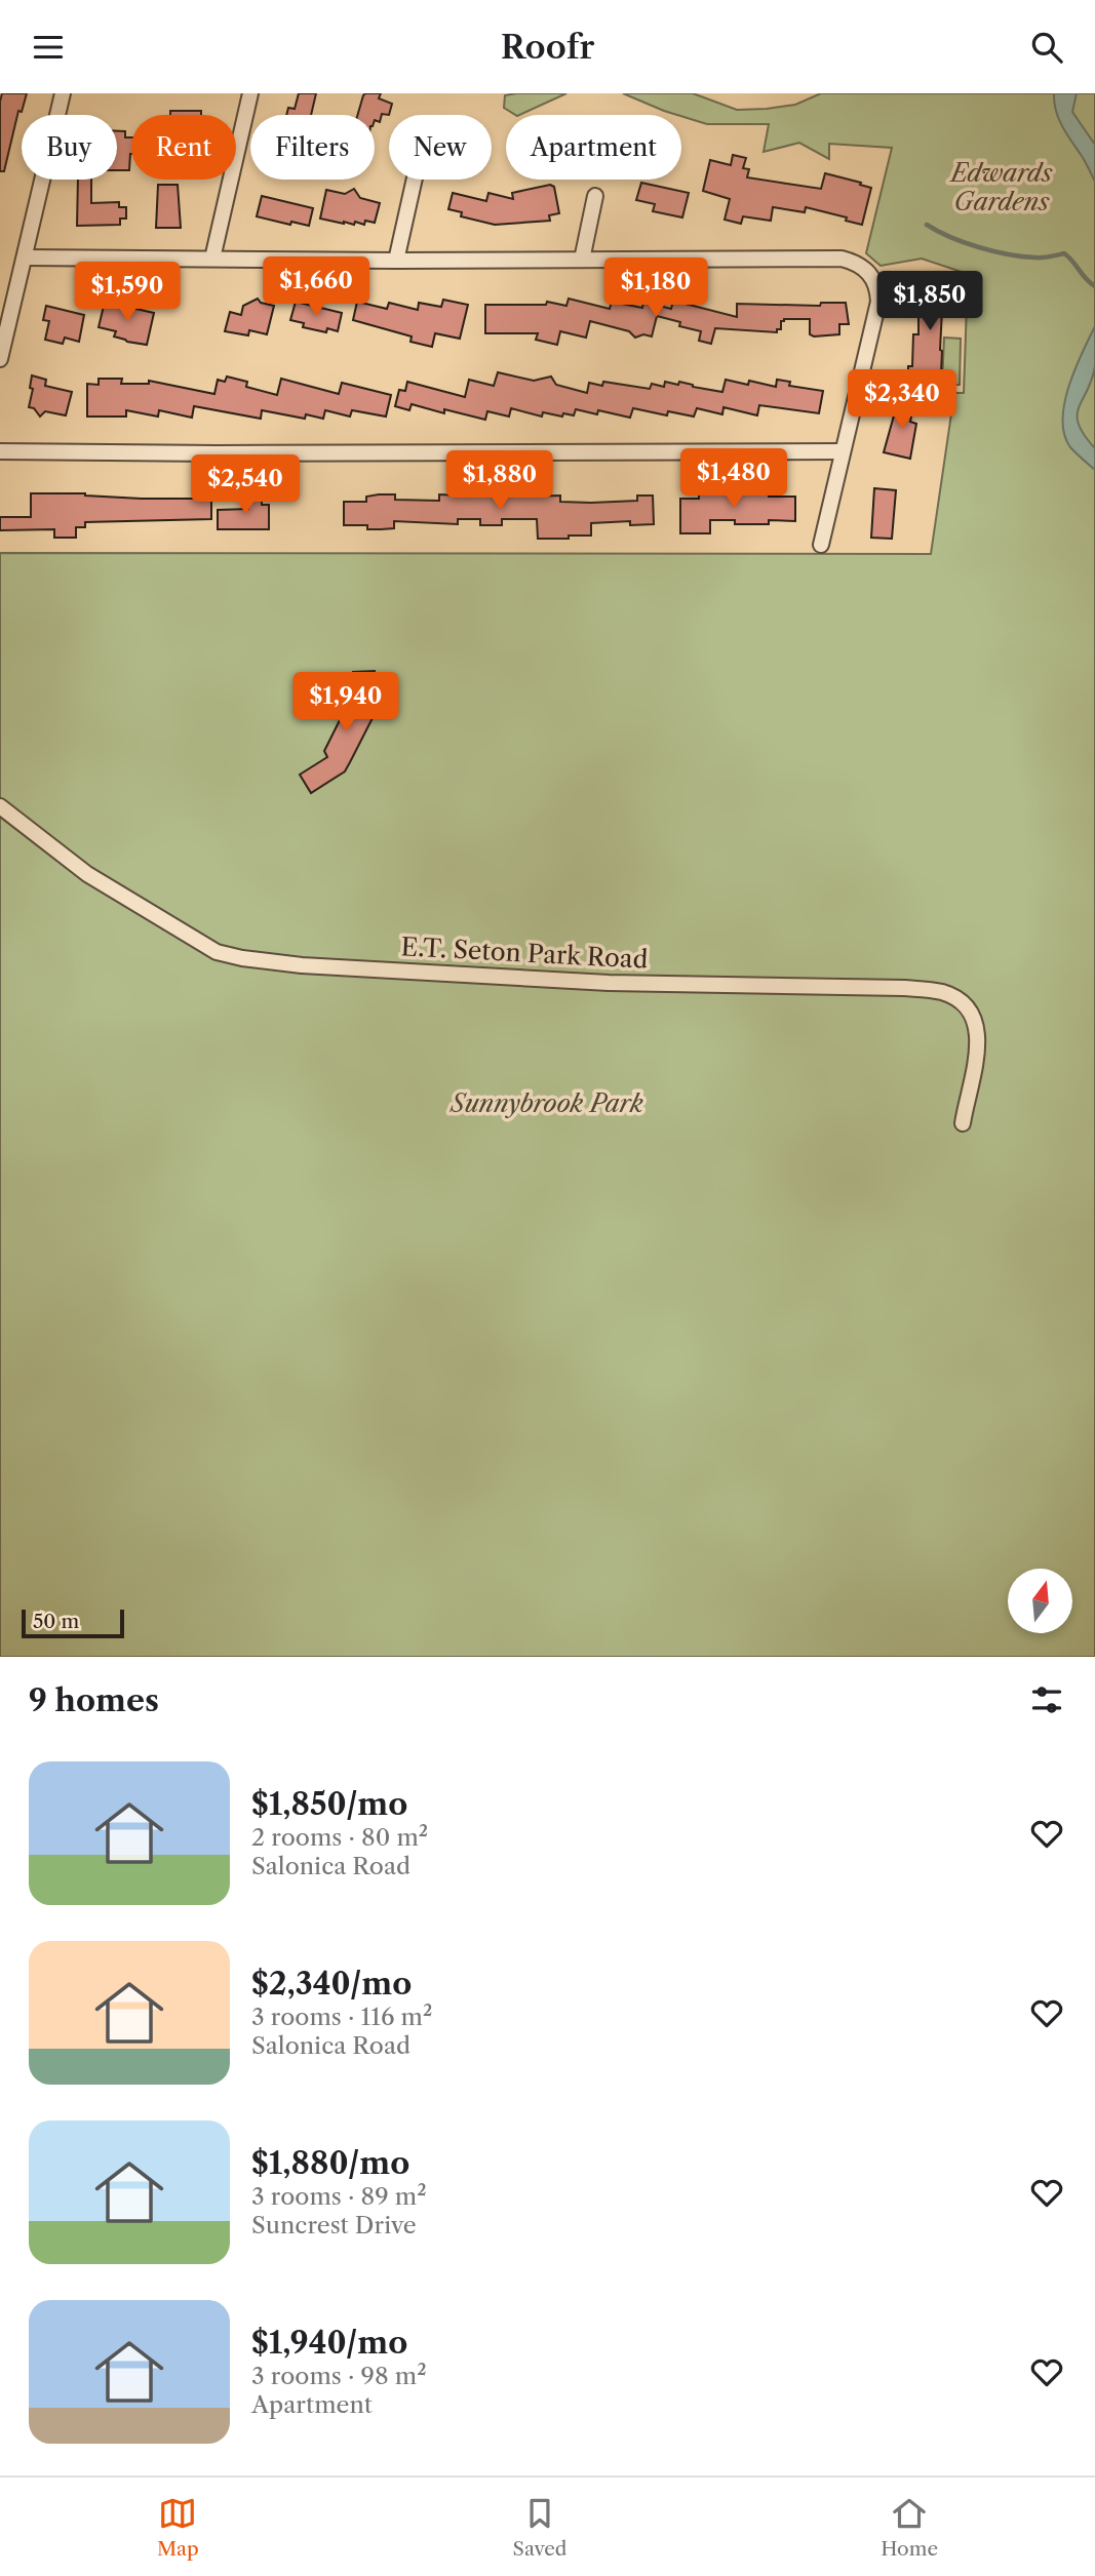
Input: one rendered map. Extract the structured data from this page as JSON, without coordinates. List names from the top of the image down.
{
  "streets": {
    "street": ["E.T. Seton Park Road"]
  },
  "parks": ["Edwards Gardens", "Sunnybrook Park"],
  "scale_bar": "50 m",
  "north": "top",
  "page": {
    "header": "Roofr",
    "chip": [
      "Buy",
      "Rent",
      "Filters",
      "New",
      "Apartment"
    ],
    "price": [
      "$1,660",
      "$1,180",
      "$1,590",
      "$1,850",
      "$2,340",
      "$1,480",
      "$1,880",
      "$2,540",
      "$1,940"
    ],
    "scale": "50 m",
    "heading": "9 homes",
    "list": [
      {
        "name": "$1,850/mo",
        "note": "2 rooms · 80 m² · Salonica Road"
      },
      {
        "name": "$2,340/mo",
        "note": "3 rooms · 116 m² · Salonica Road"
      },
      {
        "name": "$1,880/mo",
        "note": "3 rooms · 89 m² · Suncrest Drive"
      },
      {
        "name": "$1,940/mo",
        "note": "3 rooms · 98 m² · Apartment"
      }
    ],
    "tabs": ["Map", "Saved", "Home"]
  }
}
